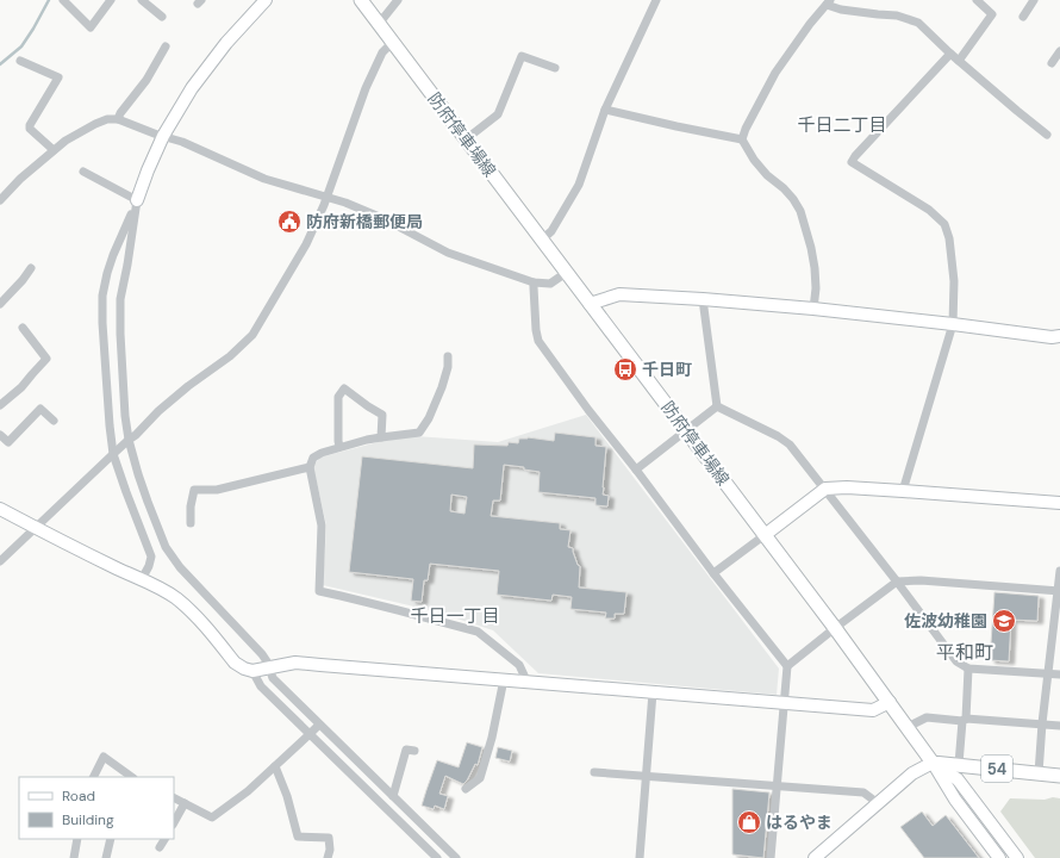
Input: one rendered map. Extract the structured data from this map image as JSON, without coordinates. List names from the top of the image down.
{
  "streets": {
    "main road": ["防府停車場線", "54"]
  },
  "crossings": [
    ["防府停車場線", "54"]
  ],
  "districts": ["千日二丁目", "千日一丁目", "平和町"],
  "places": {
    "public building": ["防府新橋郵便局"],
    "bus stop": ["千日町"],
    "school or university": ["佐波幼稚園"],
    "shop": ["はるやま"]
  },
  "legend": ["Road", "Building"]
}
